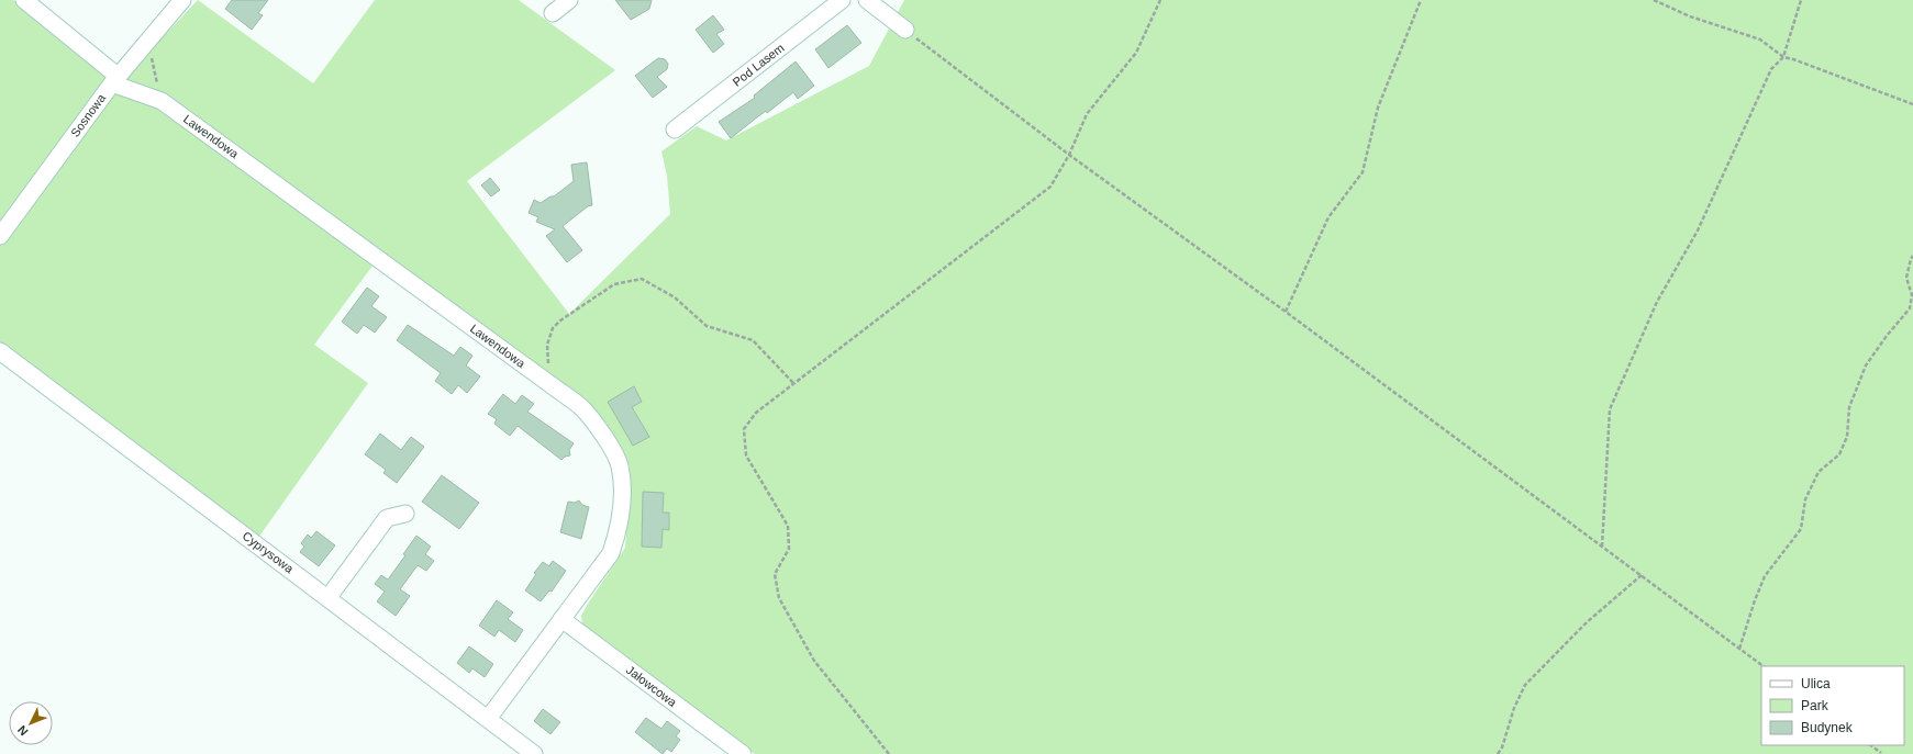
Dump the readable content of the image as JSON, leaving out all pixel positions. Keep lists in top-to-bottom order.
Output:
{
  "streets": {
    "street": [
      "Pod Lasem",
      "Sosnowa",
      "Lawendowa",
      "Cyprysowa",
      "Jałowcowa"
    ]
  },
  "crossings": [
    ["Sosnowa", "Lawendowa"],
    ["Lawendowa", "Cyprysowa"],
    ["Lawendowa", "Jałowcowa"]
  ],
  "legend": ["Ulica", "Park", "Budynek"],
  "north": "bottom left"
}
